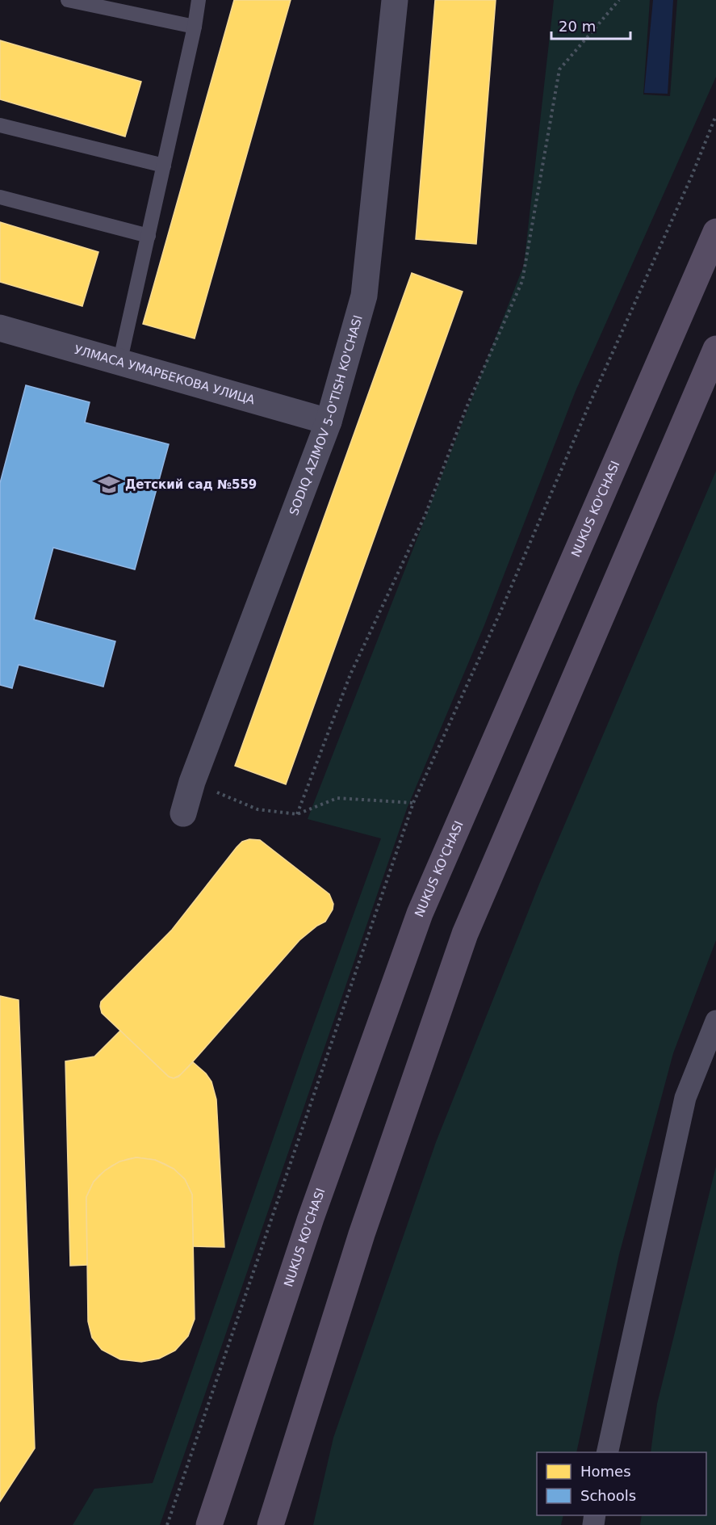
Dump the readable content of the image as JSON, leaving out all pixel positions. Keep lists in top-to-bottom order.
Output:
{
  "streets": {
    "main road": ["NUKUS KO'CHASI"],
    "street": ["УЛМАСА УМАРБЕКОВА УЛИЦА", "SODIQ AZIMOV 5-O'TISH KO'CHASI"]
  },
  "crossings": [
    ["УЛМАСА УМАРБЕКОВА УЛИЦА", "SODIQ AZIMOV 5-O'TISH KO'CHASI"]
  ],
  "places": {
    "school or university": ["Детский сад №559"]
  },
  "legend": ["Homes", "Schools"],
  "scale_bar": "20 m"
}
